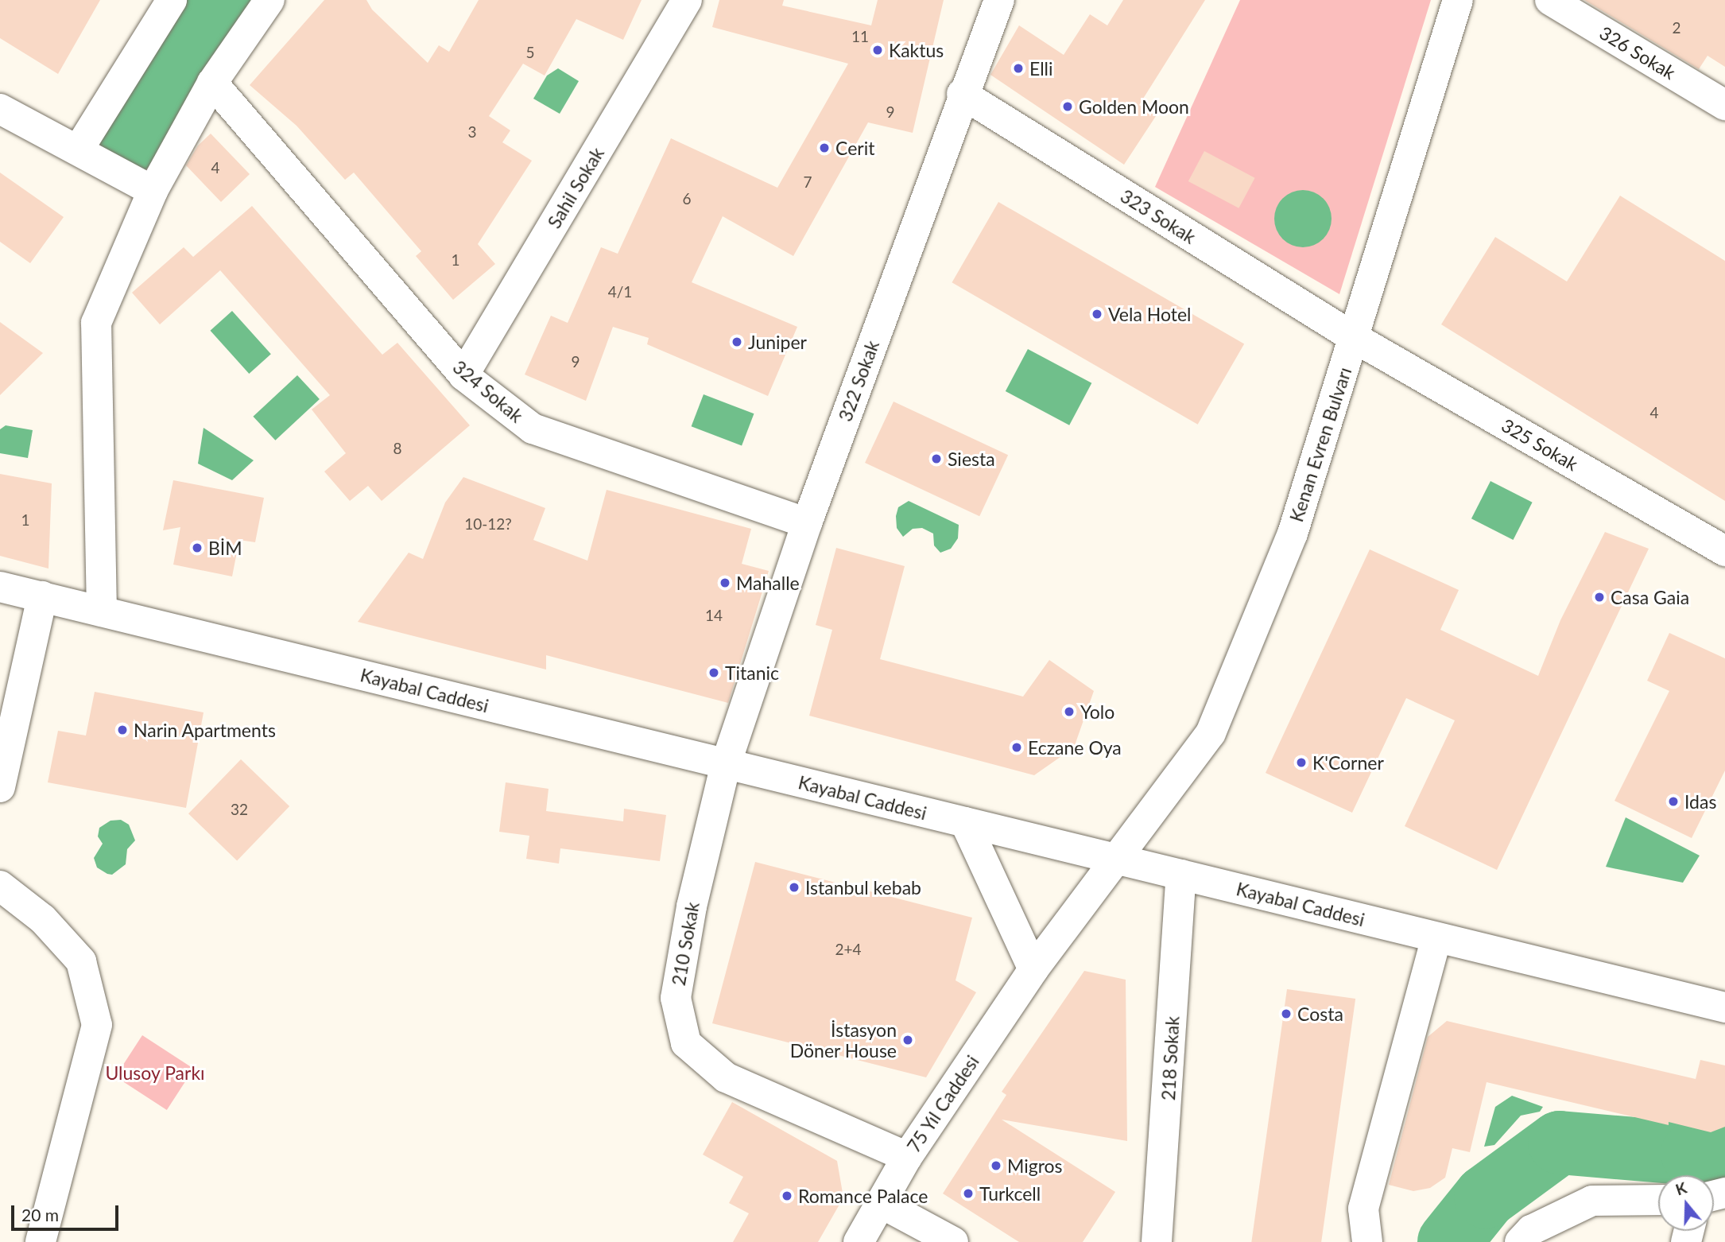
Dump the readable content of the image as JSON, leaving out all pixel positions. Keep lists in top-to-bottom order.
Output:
{
  "streets": {
    "street": [
      "326 Sokak",
      "Sahil Sokak",
      "323 Sokak",
      "322 Sokak",
      "324 Sokak",
      "Kenan Evren Bulvarı",
      "325 Sokak",
      "Kayabal Caddesi",
      "210 Sokak",
      "218 Sokak",
      "75 Yıl Caddesi"
    ]
  },
  "crossings": [
    ["Sahil Sokak", "324 Sokak"],
    ["323 Sokak", "322 Sokak"],
    ["323 Sokak", "Kenan Evren Bulvarı"],
    ["323 Sokak", "325 Sokak"],
    ["322 Sokak", "324 Sokak"],
    ["322 Sokak", "Kayabal Caddesi"],
    ["322 Sokak", "210 Sokak"],
    ["Kenan Evren Bulvarı", "325 Sokak"],
    ["Kenan Evren Bulvarı", "Kayabal Caddesi"],
    ["Kenan Evren Bulvarı", "75 Yıl Caddesi"],
    ["Kayabal Caddesi", "210 Sokak"],
    ["Kayabal Caddesi", "218 Sokak"],
    ["Kayabal Caddesi", "75 Yıl Caddesi"],
    ["210 Sokak", "75 Yıl Caddesi"]
  ],
  "parks": ["Ulusoy Parkı"],
  "places": [
    "Kaktus",
    "Elli",
    "Golden Moon",
    "Cerit",
    "Vela Hotel",
    "Juniper",
    "Siesta",
    "BİM",
    "Mahalle",
    "Casa Gaia",
    "Titanic",
    "Yolo",
    "Narin Apartments",
    "Eczane Oya",
    "K'Corner",
    "Idas",
    "Istanbul kebab",
    "Costa",
    "İstasyon Döner House",
    "Migros",
    "Turkcell",
    "Romance Palace"
  ],
  "house_numbers": [
    "2",
    "11",
    "5",
    "9",
    "3",
    "4",
    "7",
    "6",
    "1",
    "4/1",
    "9",
    "4",
    "8",
    "1",
    "10-12?",
    "14",
    "32",
    "2+4"
  ],
  "scale_bar": "20 m",
  "north": "top"
}
